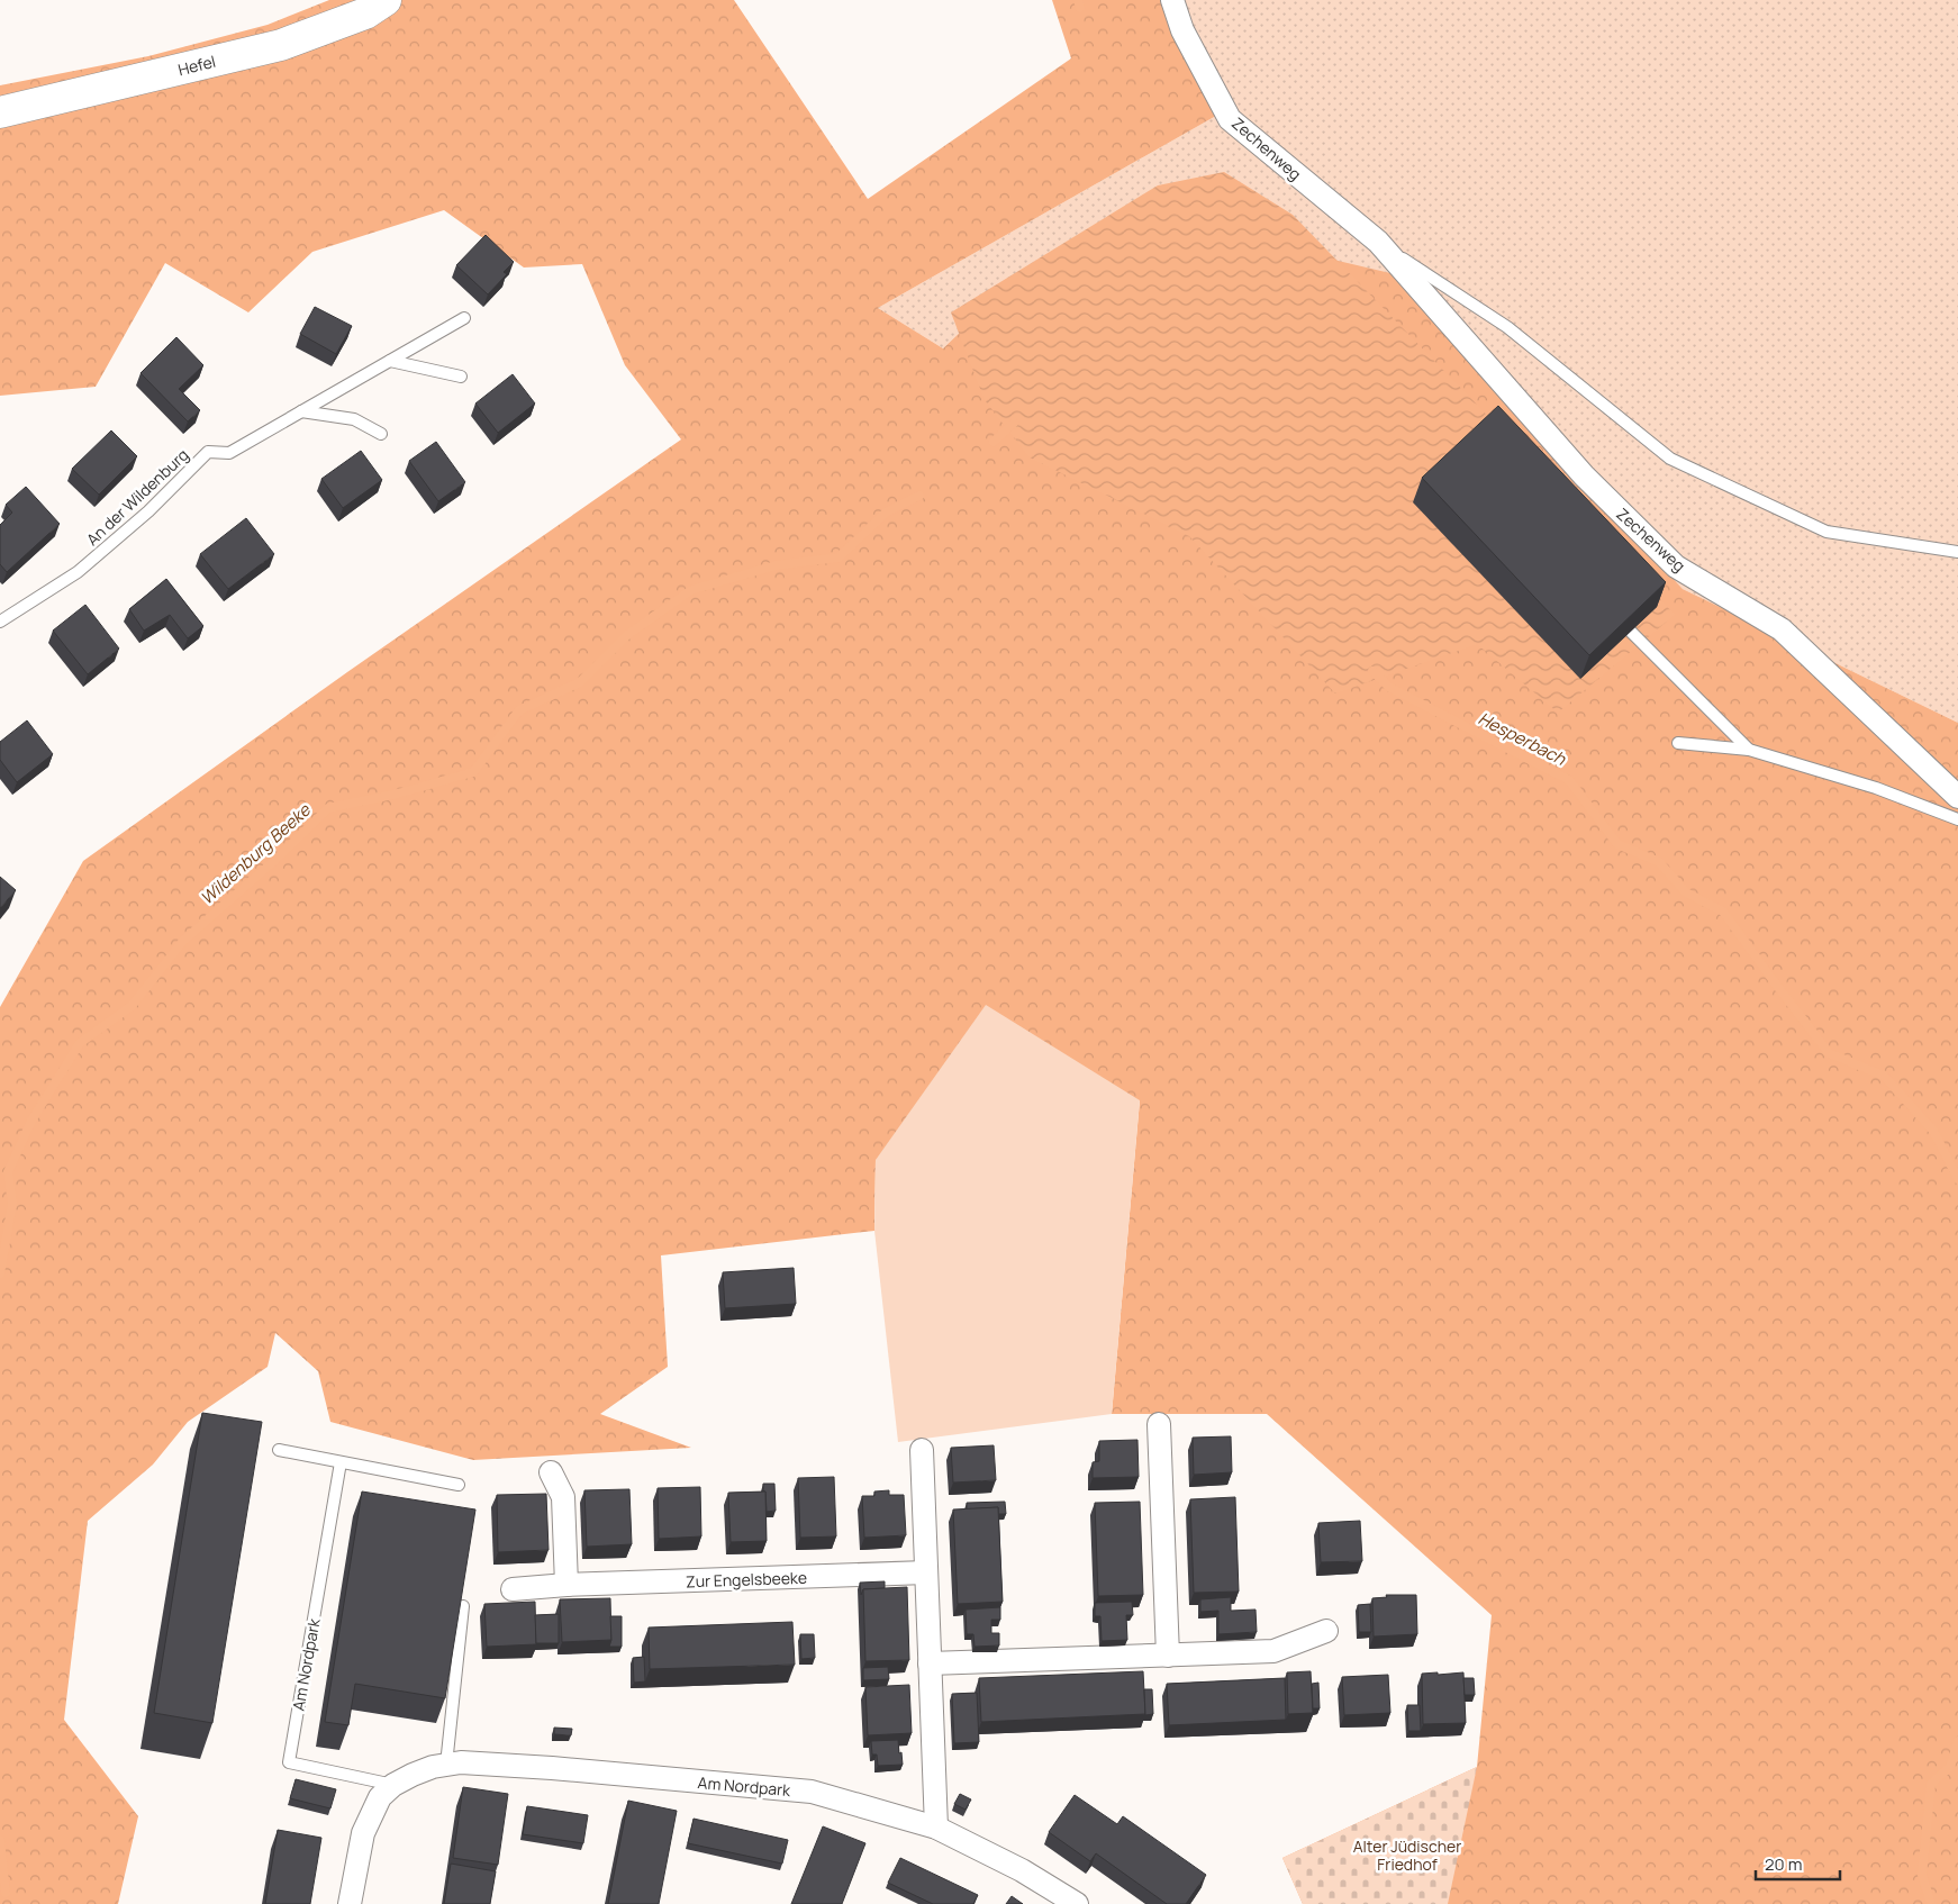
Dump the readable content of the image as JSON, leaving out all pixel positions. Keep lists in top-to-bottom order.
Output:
{
  "streets": {
    "main road": ["Hefel"],
    "street": ["Zechenweg", "Zur Engelsbeeke", "Am Nordpark"],
    "lane": ["An der Wildenburg"]
  },
  "water": ["Hesperbach", "Wildenburg Beeke"],
  "parks": ["Alter Jüdischer Friedhof"],
  "scale_bar": "20 m"
}
